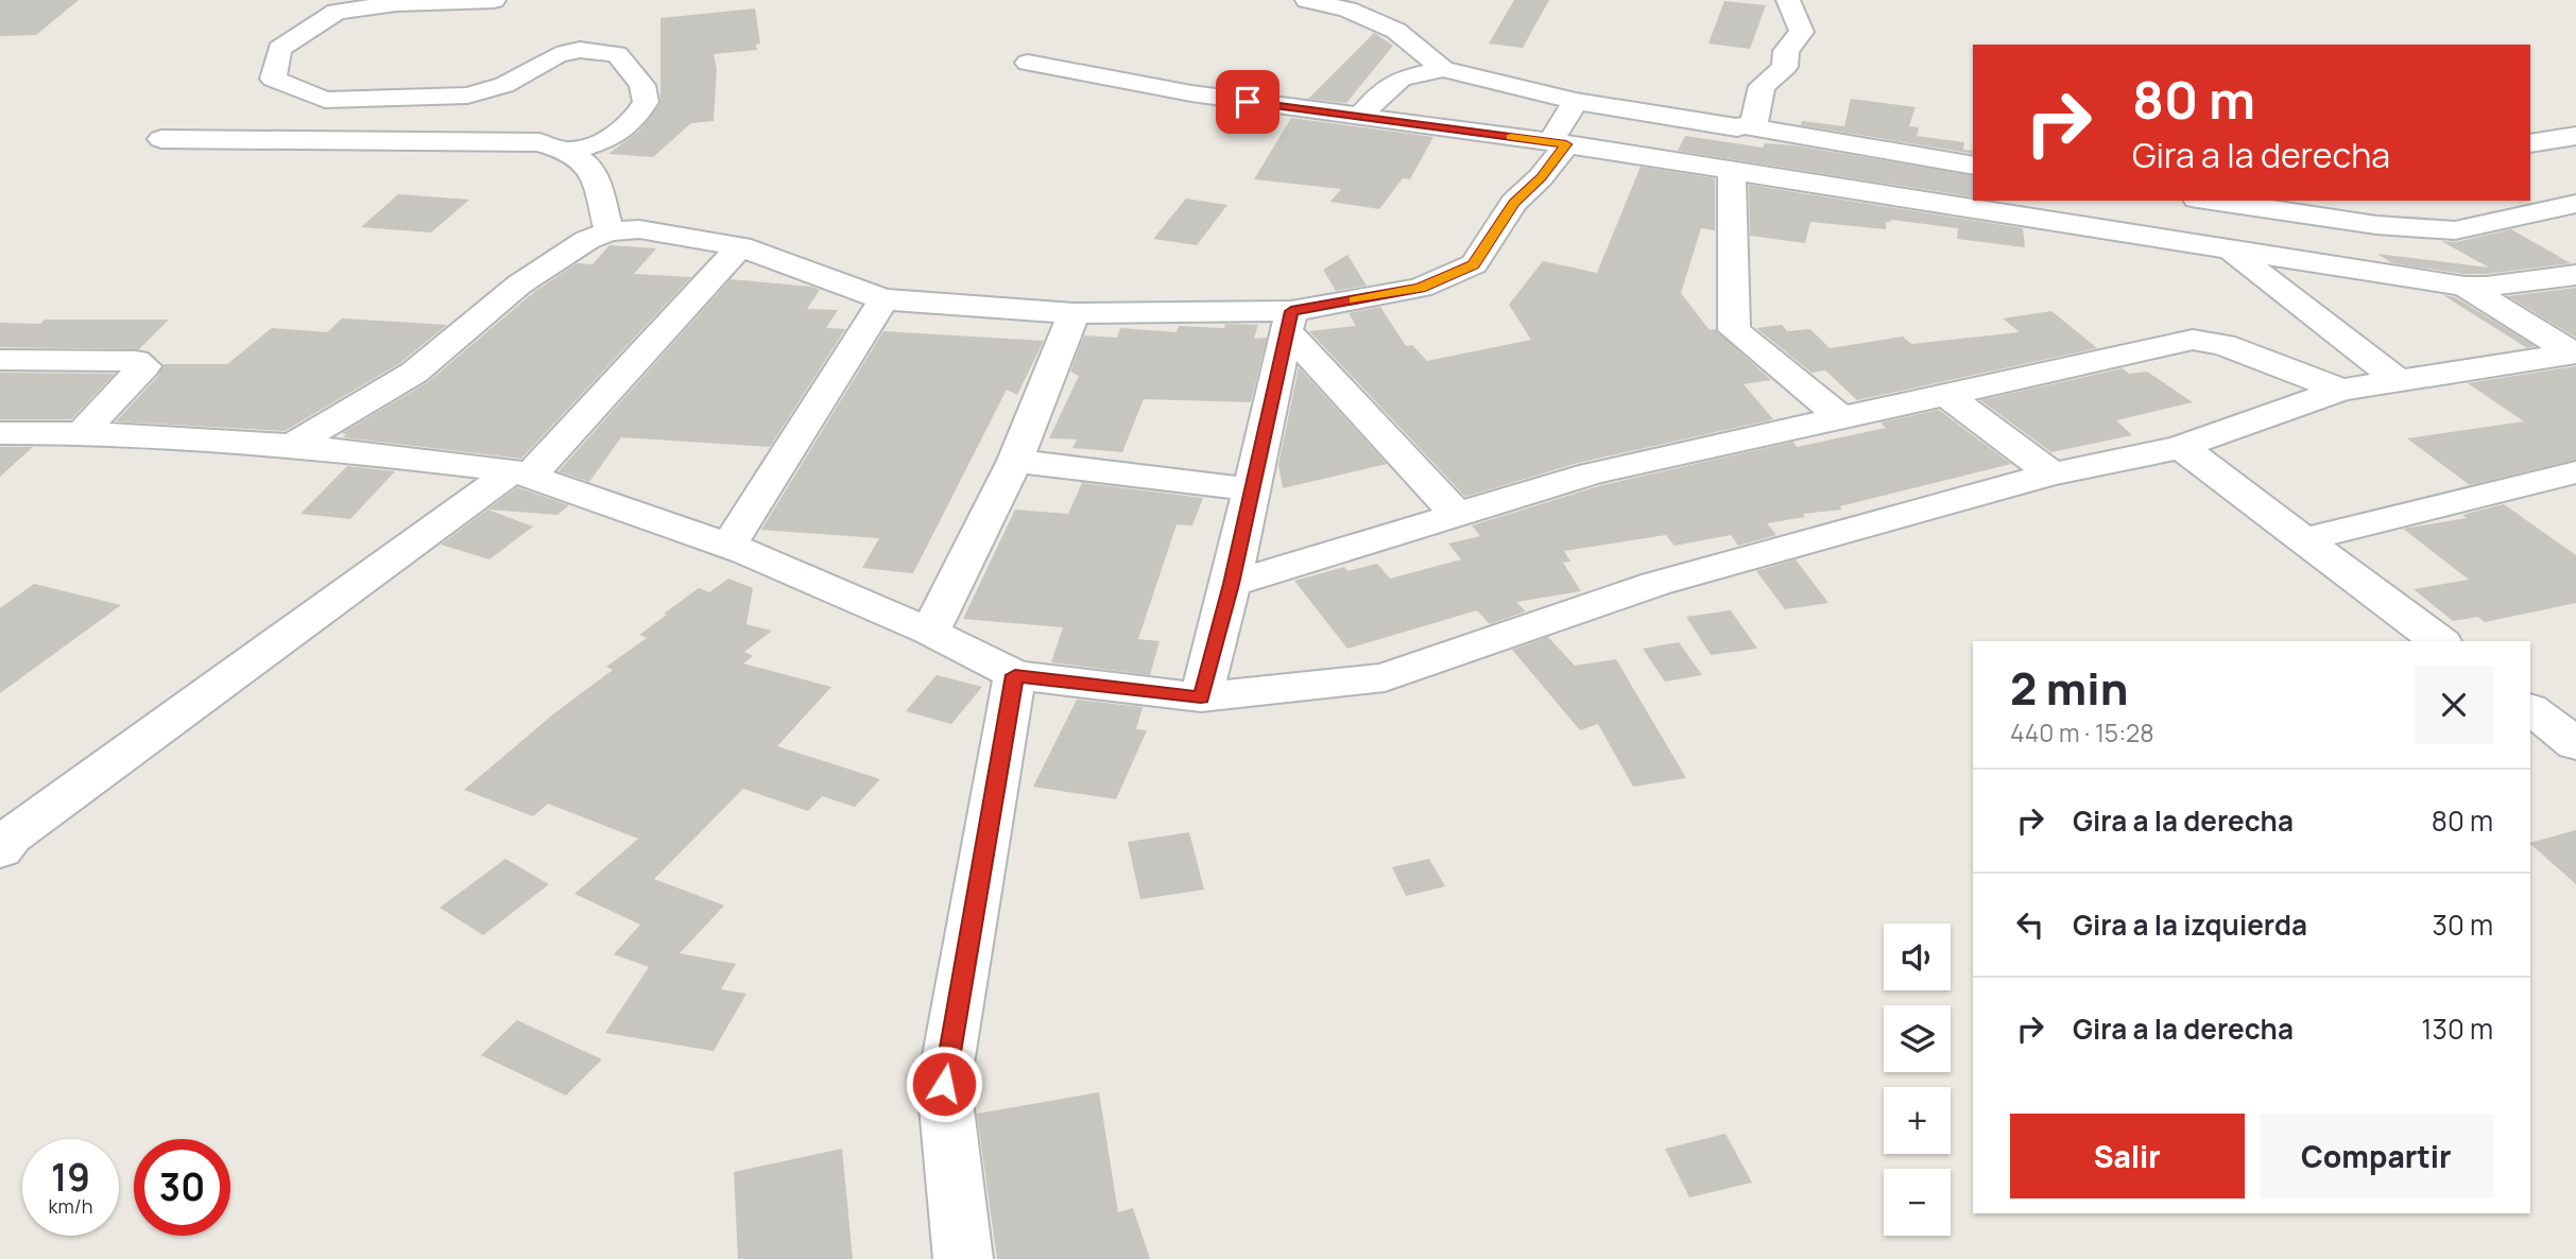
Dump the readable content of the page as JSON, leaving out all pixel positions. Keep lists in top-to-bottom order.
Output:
{
  "page": {
    "turn": ["80 m", "Gira a la derecha"],
    "heading": ["2 min", "440 m · 15:28"],
    "list": [
      {
        "name": "Gira a la derecha",
        "value": "80 m"
      },
      {
        "name": "Gira a la izquierda",
        "value": "30 m"
      },
      {
        "name": "Gira a la derecha",
        "value": "130 m"
      }
    ],
    "map_buttons": ["+", "−"],
    "buttons": ["Salir", "Compartir"],
    "speed": "19 km/h",
    "limit": "30"
  }
}
